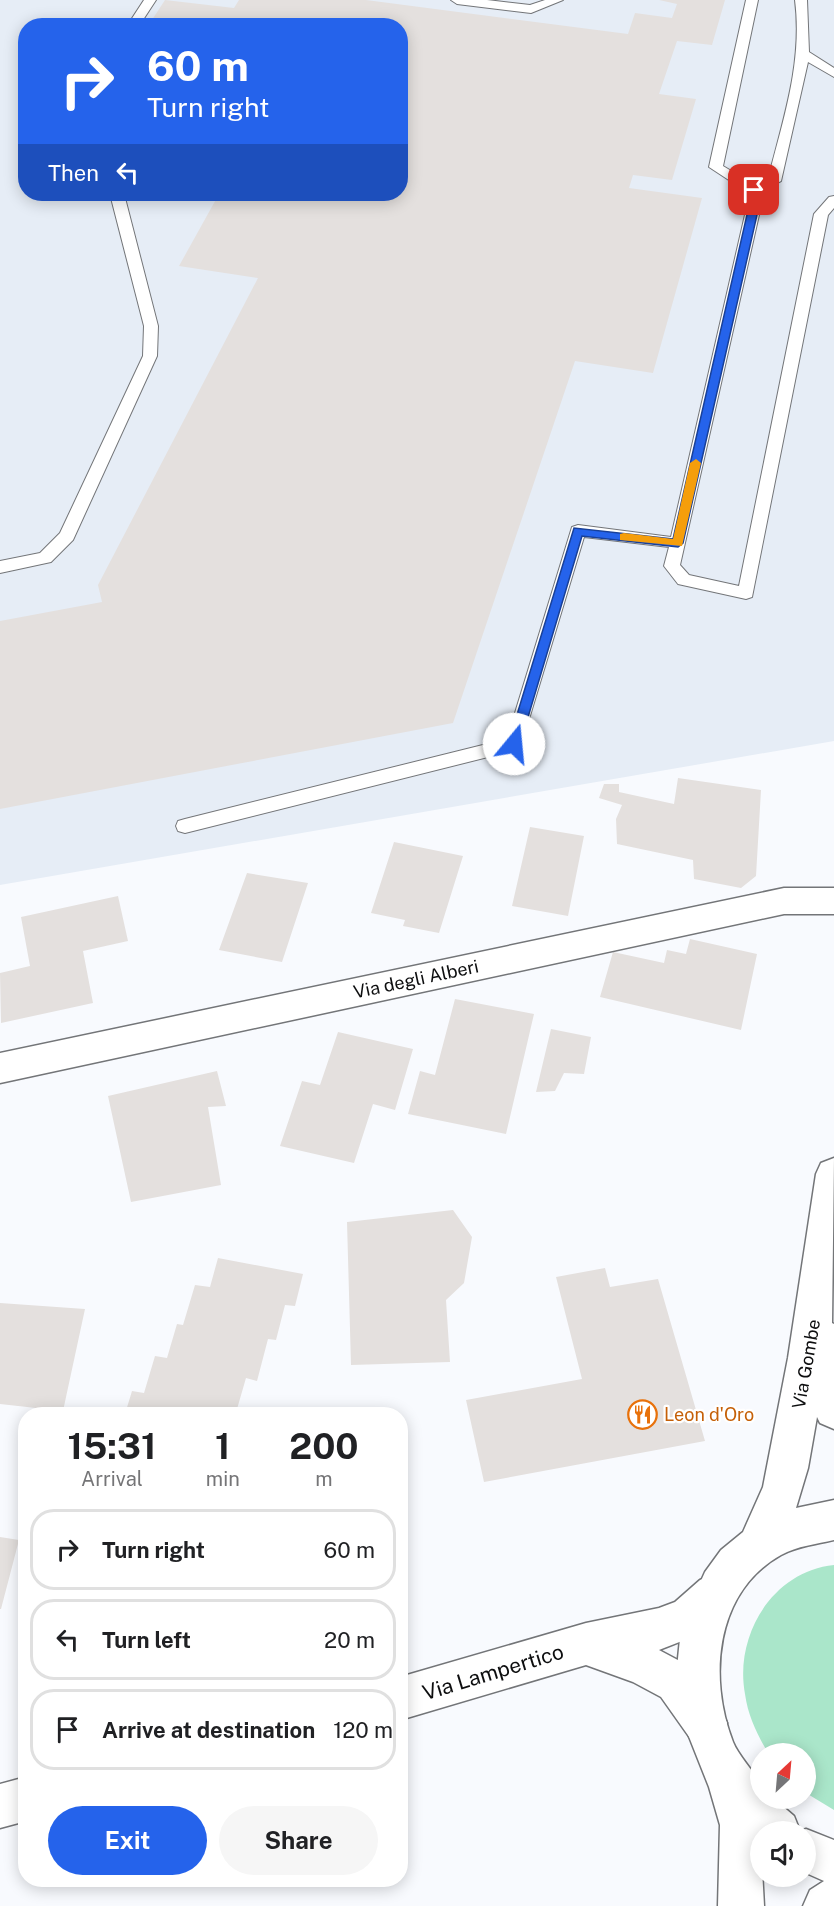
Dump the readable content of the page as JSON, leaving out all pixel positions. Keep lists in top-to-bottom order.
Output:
{
  "streets": {
    "street": ["Via degli Alberi", "Via Gombe", "Via Lampertico"]
  },
  "places": {
    "restaurant": ["Leon d'Oro"]
  },
  "north": "top right",
  "page": {
    "turn": ["60 m", "Turn right"],
    "then": "Then",
    "eta": [
      "15:31",
      "Arrival",
      "1",
      "min",
      "200",
      "m"
    ],
    "list": [
      {
        "name": "Turn right",
        "value": "60 m"
      },
      {
        "name": "Turn left",
        "value": "20 m"
      },
      {
        "name": "Arrive at destination",
        "value": "120 m"
      }
    ],
    "buttons": ["Exit", "Share"]
  }
}
